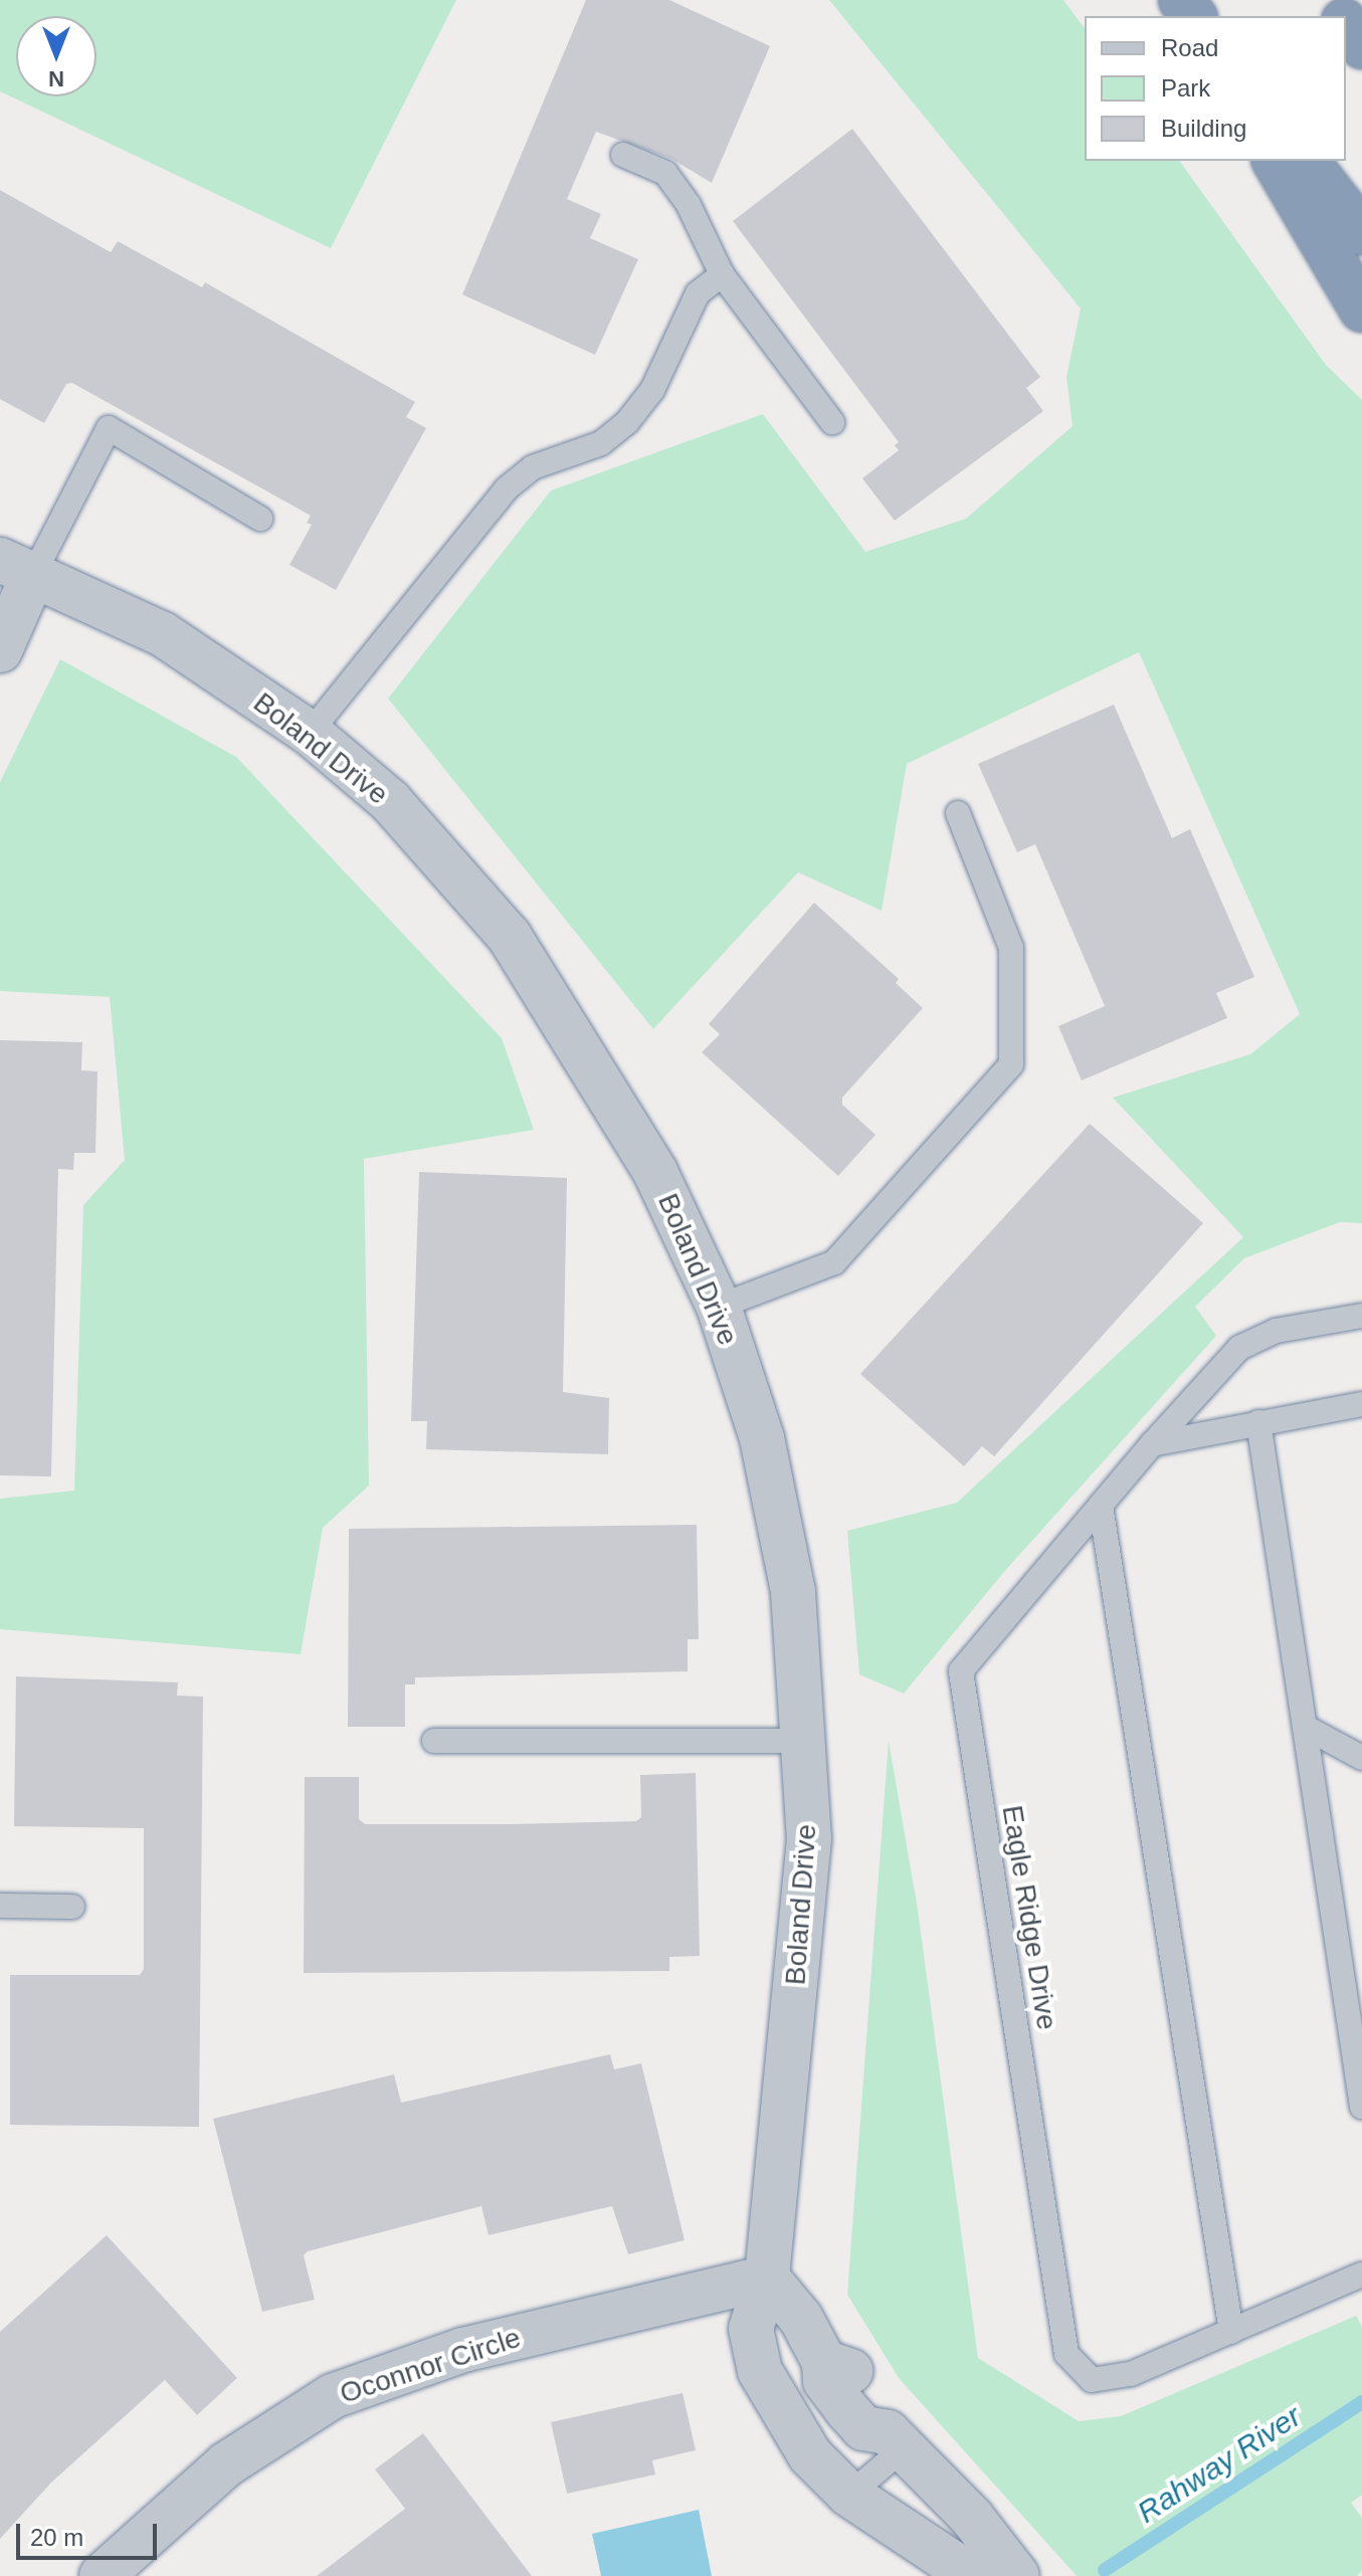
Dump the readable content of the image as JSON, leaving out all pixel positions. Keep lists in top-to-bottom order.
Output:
{
  "streets": {
    "street": ["Boland Drive", "Oconnor Circle"],
    "lane": ["Eagle Ridge Drive"]
  },
  "crossings": [
    ["Boland Drive", "Oconnor Circle"]
  ],
  "water": ["Rahway River"],
  "legend": ["Road", "Park", "Building"],
  "scale_bar": "20 m",
  "north": "bottom"
}
